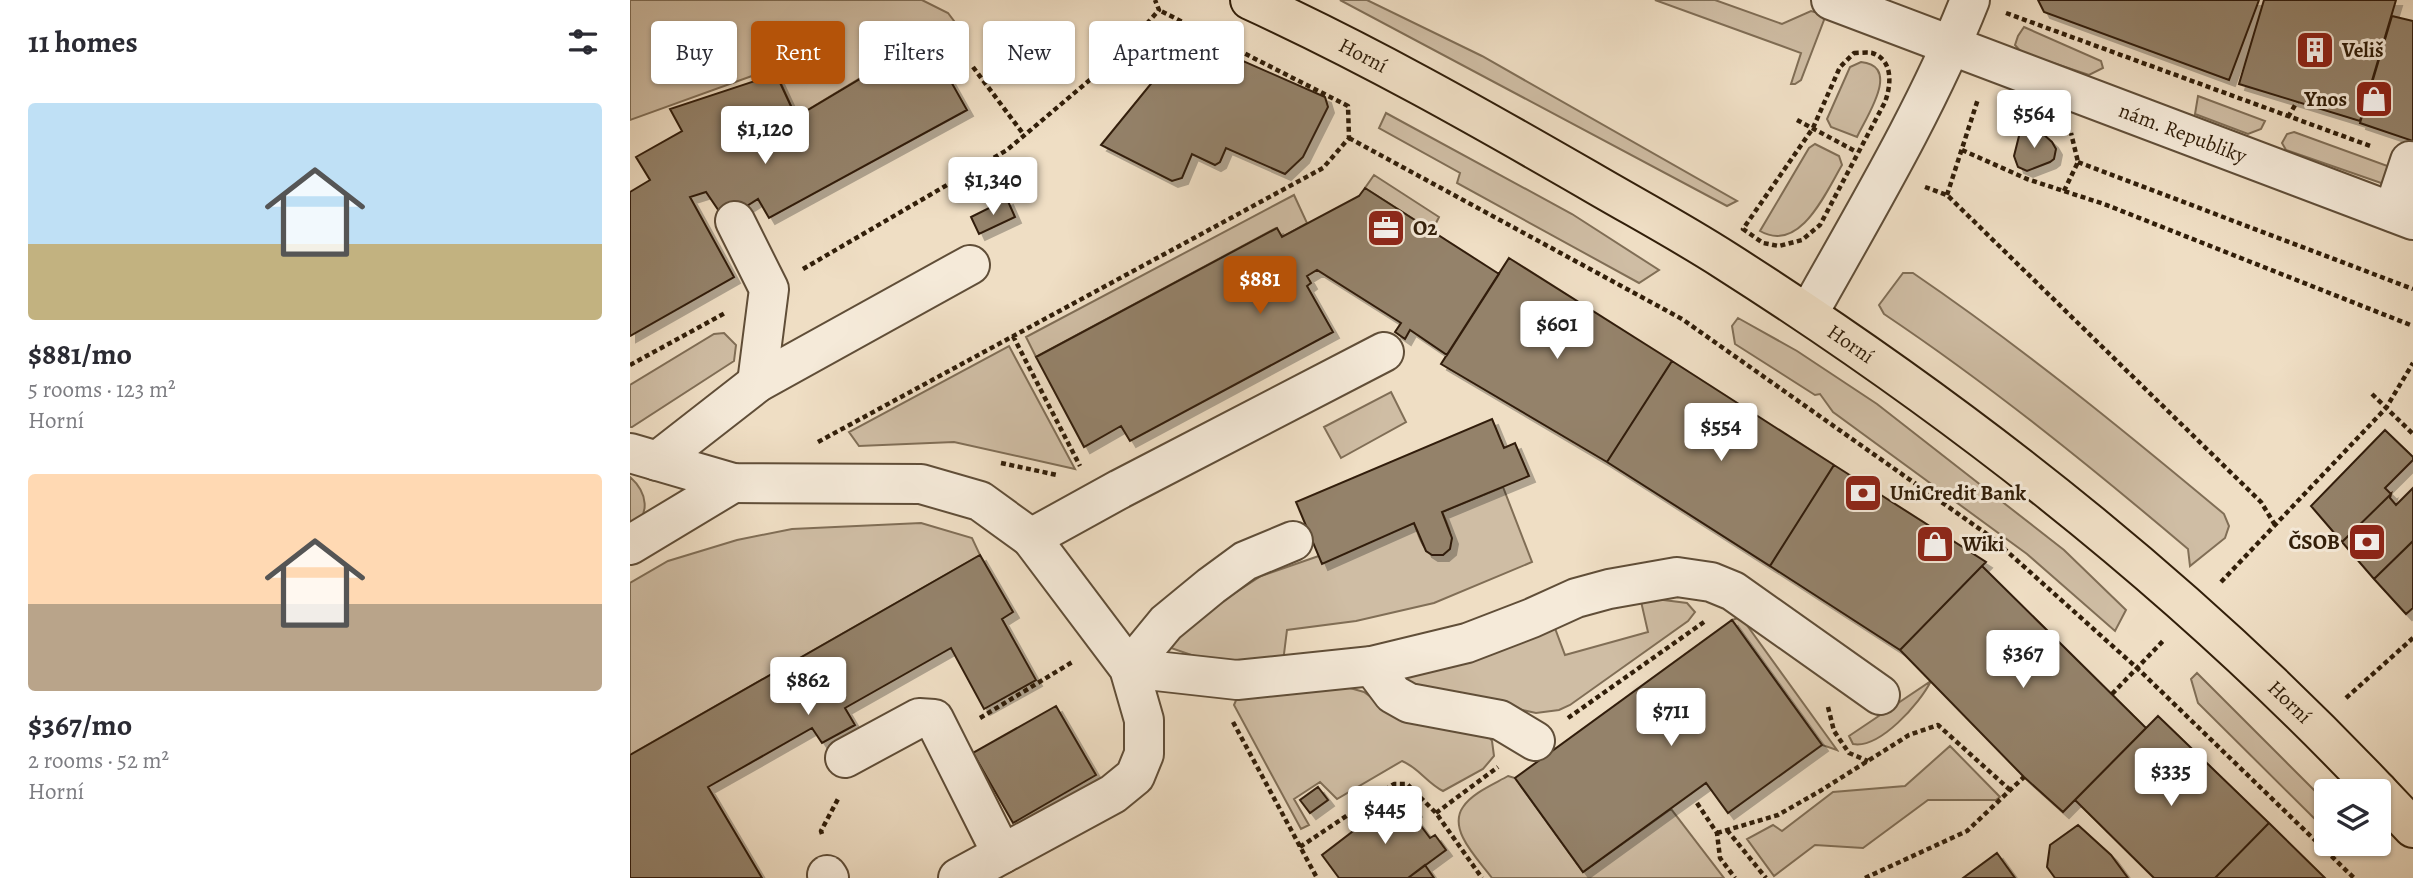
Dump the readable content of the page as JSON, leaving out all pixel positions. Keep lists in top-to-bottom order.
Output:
{
  "streets": {
    "main road": ["Horní"],
    "street": ["nám. Republiky"]
  },
  "places": {
    "building": ["Veliš"],
    "shop": ["Ynos", "Wiki"],
    "office": ["O2"],
    "bank": ["UniCredit Bank", "ČSOB"]
  },
  "page": {
    "heading": "11 homes",
    "chip": [
      "Buy",
      "Rent",
      "Filters",
      "New",
      "Apartment"
    ],
    "list": [
      {
        "name": "$881/mo",
        "note": "5 rooms · 123 m² · Horní"
      },
      {
        "name": "$367/mo",
        "note": "2 rooms · 52 m² · Horní"
      }
    ],
    "price": [
      "$564",
      "$1,120",
      "$1,340",
      "$881",
      "$601",
      "$554",
      "$367",
      "$862",
      "$711",
      "$335",
      "$445"
    ]
  }
}
